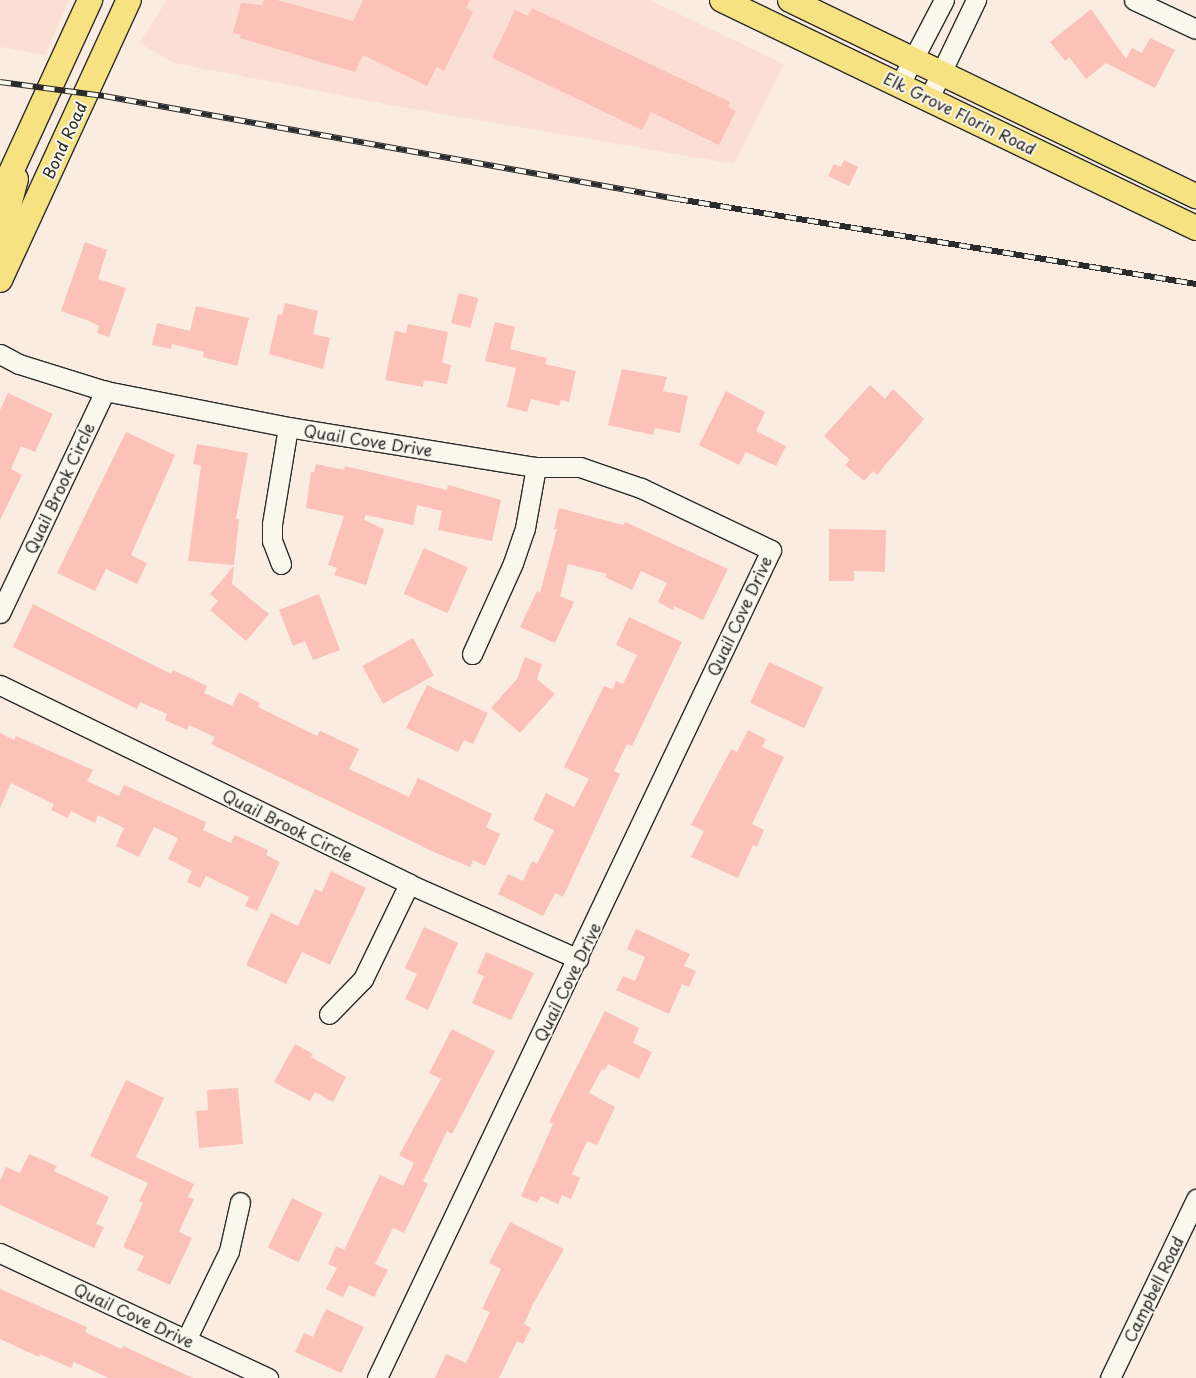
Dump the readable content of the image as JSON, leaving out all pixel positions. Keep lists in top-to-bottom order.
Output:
{
  "streets": {
    "main road": ["Elk Grove Florin Road", "Bond Road"],
    "street": ["Quail Cove Drive", "Quail Brook Circle", "Campbell Road"]
  },
  "crossings": [
    ["Quail Cove Drive", "Quail Brook Circle"]
  ]
}
